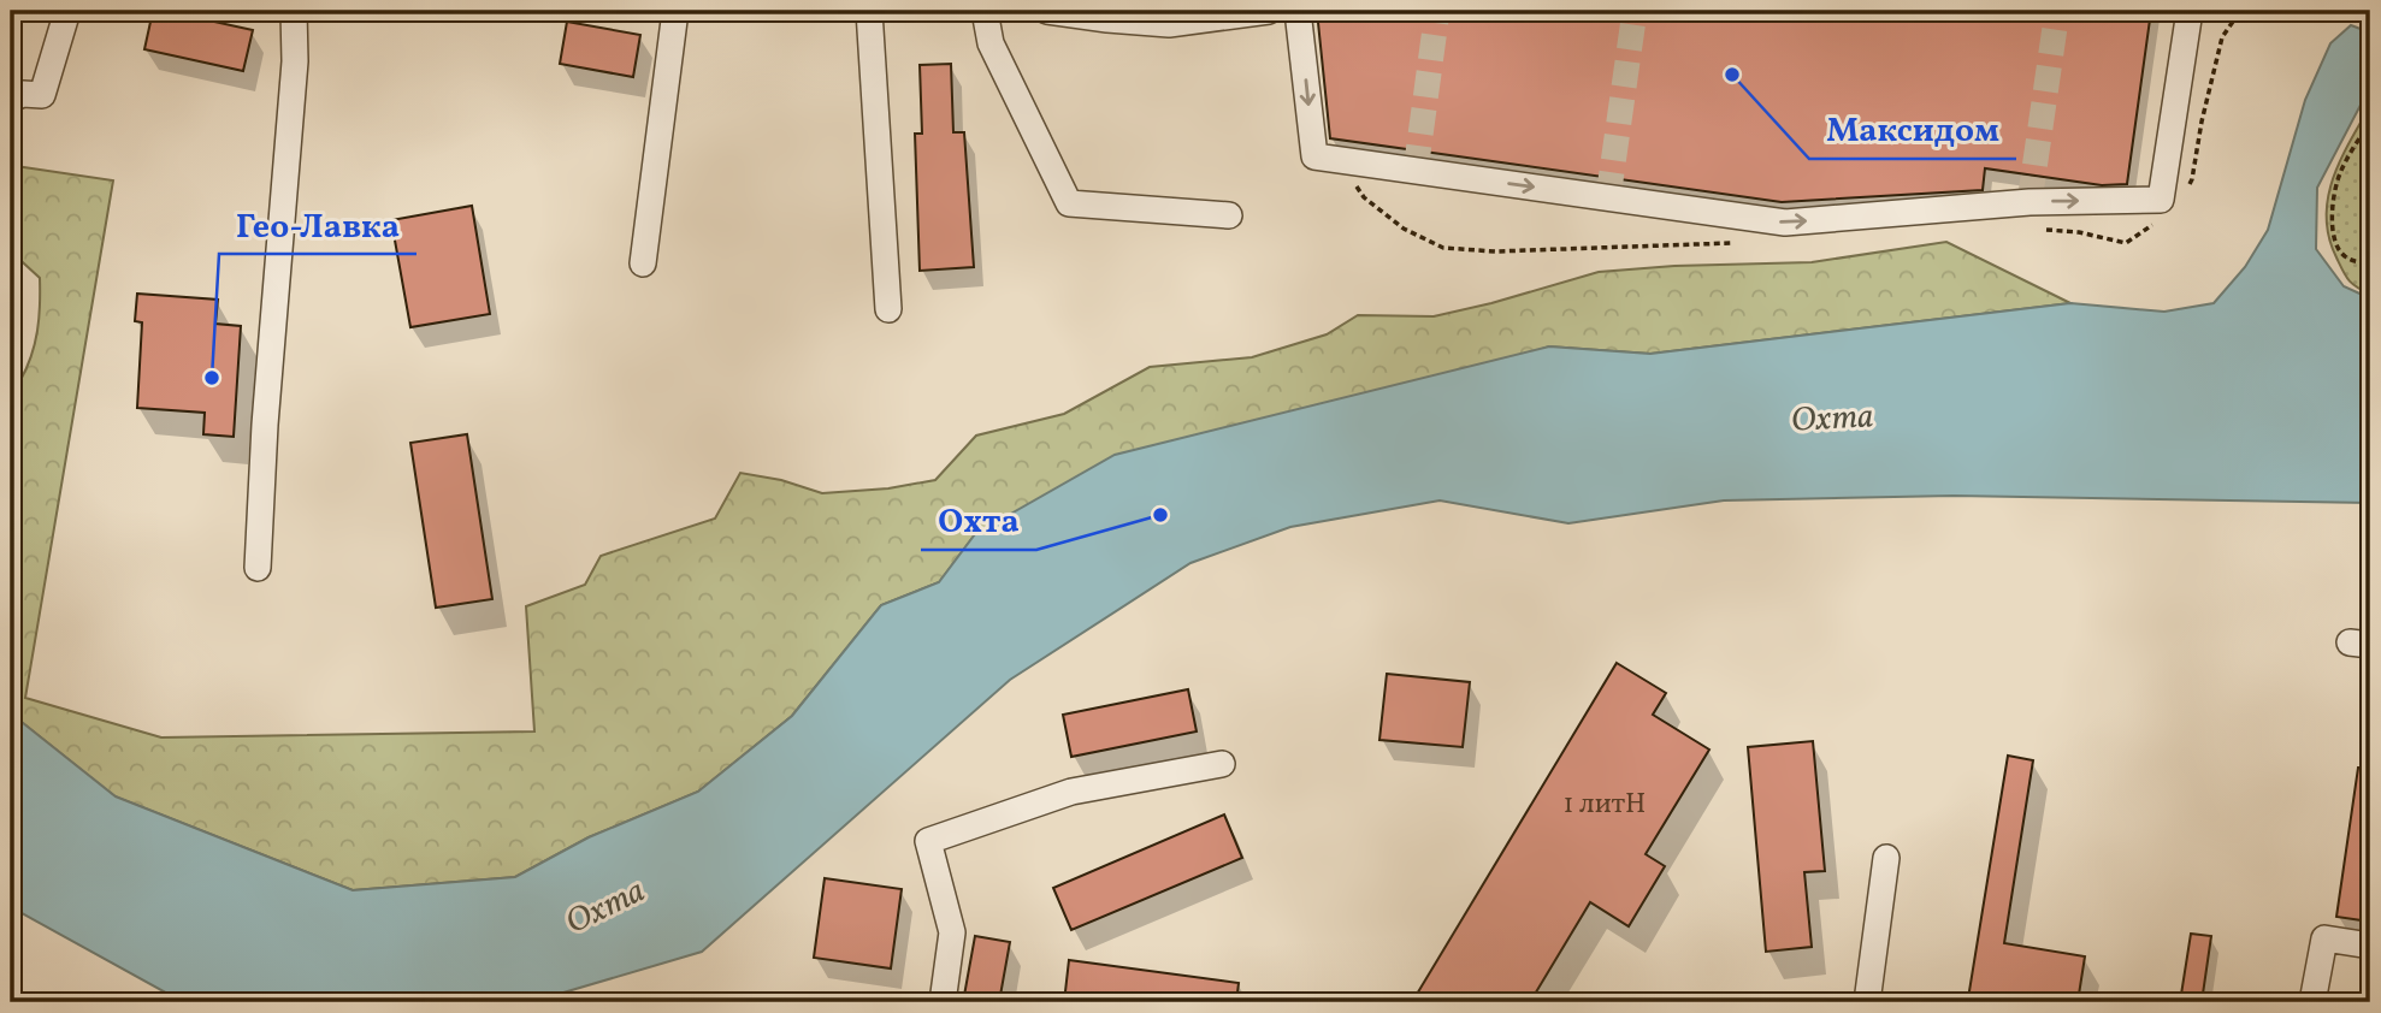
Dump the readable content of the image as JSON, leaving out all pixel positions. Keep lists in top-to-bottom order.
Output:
{
  "water": ["Охта"],
  "places": ["Максидом", "Гео-Лавка", "Охта"],
  "house_numbers": ["1 литН"]
}
